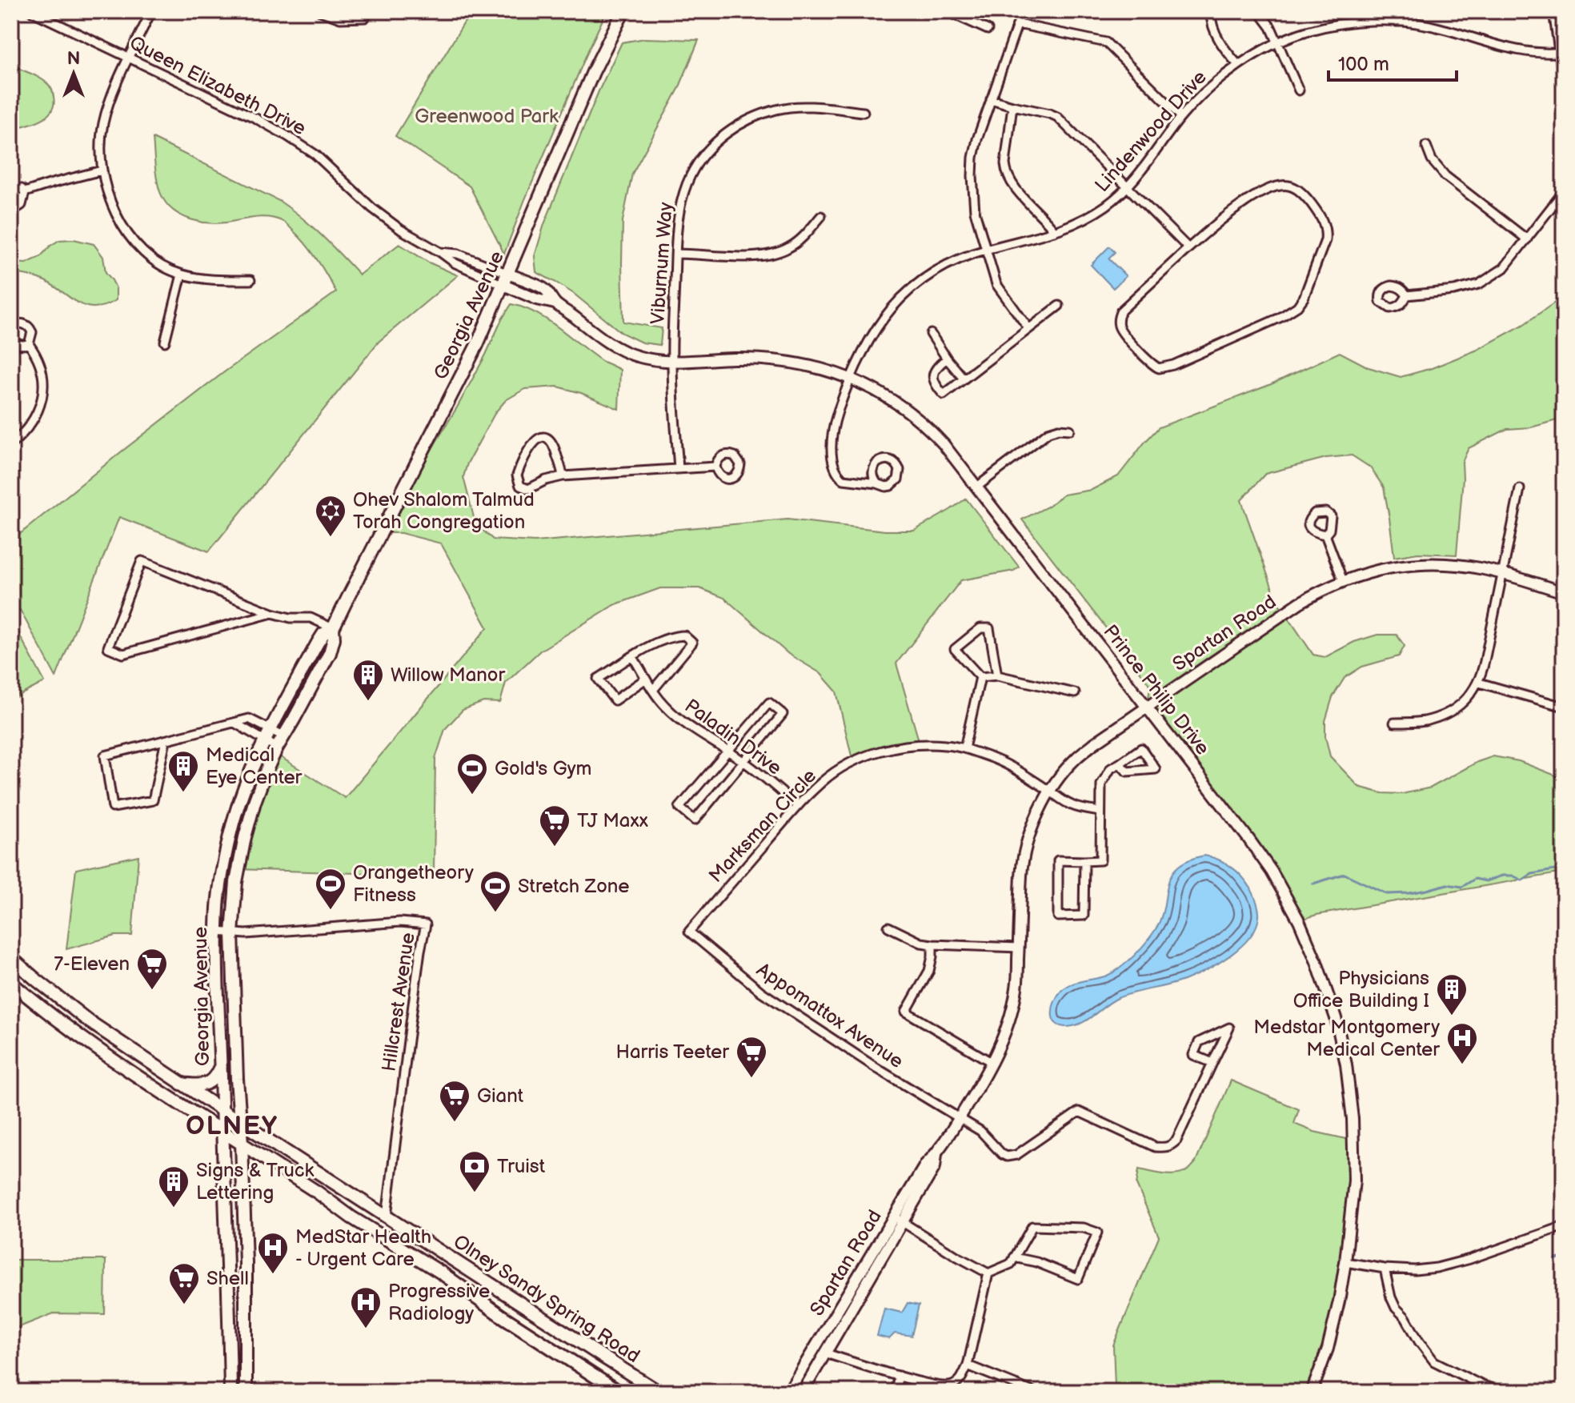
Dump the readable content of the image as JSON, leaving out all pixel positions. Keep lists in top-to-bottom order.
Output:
{
  "streets": {
    "main road": ["Georgia Avenue", "Olney Sandy Spring Road"],
    "street": [
      "Queen Elizabeth Drive",
      "Lindenwood Drive",
      "Viburnum Way",
      "Spartan Road",
      "Prince Philip Drive",
      "Paladin Drive",
      "Marksman Circle",
      "Hillcrest Avenue",
      "Appomattox Avenue"
    ]
  },
  "crossings": [
    ["Queen Elizabeth Drive", "Georgia Avenue"],
    ["Queen Elizabeth Drive", "Prince Philip Drive"],
    ["Lindenwood Drive", "Prince Philip Drive"],
    ["Viburnum Way", "Prince Philip Drive"],
    ["Georgia Avenue", "Prince Philip Drive"],
    ["Georgia Avenue", "Hillcrest Avenue"],
    ["Georgia Avenue", "Olney Sandy Spring Road"],
    ["Spartan Road", "Prince Philip Drive"],
    ["Spartan Road", "Marksman Circle"],
    ["Spartan Road", "Appomattox Avenue"],
    ["Paladin Drive", "Marksman Circle"],
    ["Marksman Circle", "Appomattox Avenue"],
    ["Hillcrest Avenue", "Olney Sandy Spring Road"]
  ],
  "districts": ["OLNEY"],
  "parks": ["Greenwood Park"],
  "places": {
    "synagogue": ["Ohev Shalom Talmud Torah Congregation"],
    "building": [
      "Willow Manor",
      "Medical Eye Center",
      "Physicians Office Building I",
      "Signs & Truck Lettering"
    ],
    "sports": ["Gold's Gym", "Orangetheory Fitness", "Stretch Zone"],
    "supermarket": [
      "TJ Maxx",
      "7-Eleven",
      "Harris Teeter",
      "Giant",
      "Shell"
    ],
    "hospital": ["Medstar Montgomery Medical Center", "MedStar Health - Urgent Care", "Progressive Radiology"],
    "bank": ["Truist"]
  },
  "scale_bar": "100 m",
  "north": "top"
}
